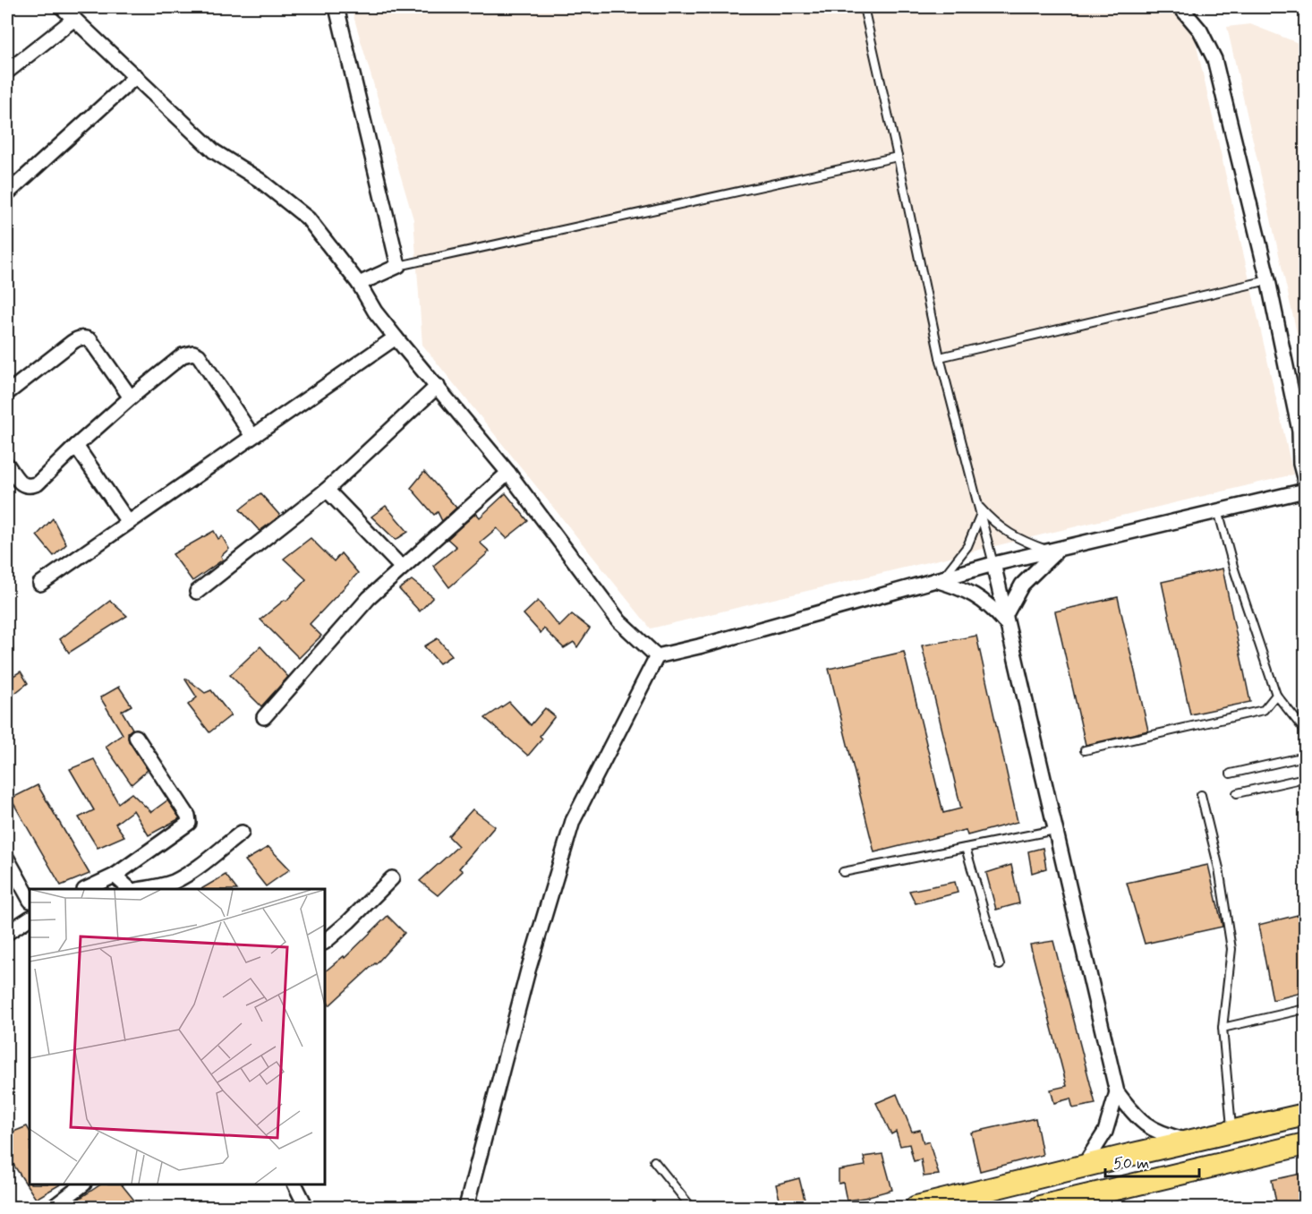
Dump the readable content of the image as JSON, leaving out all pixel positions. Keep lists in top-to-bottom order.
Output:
{
  "scale_bar": "50 m"
}
